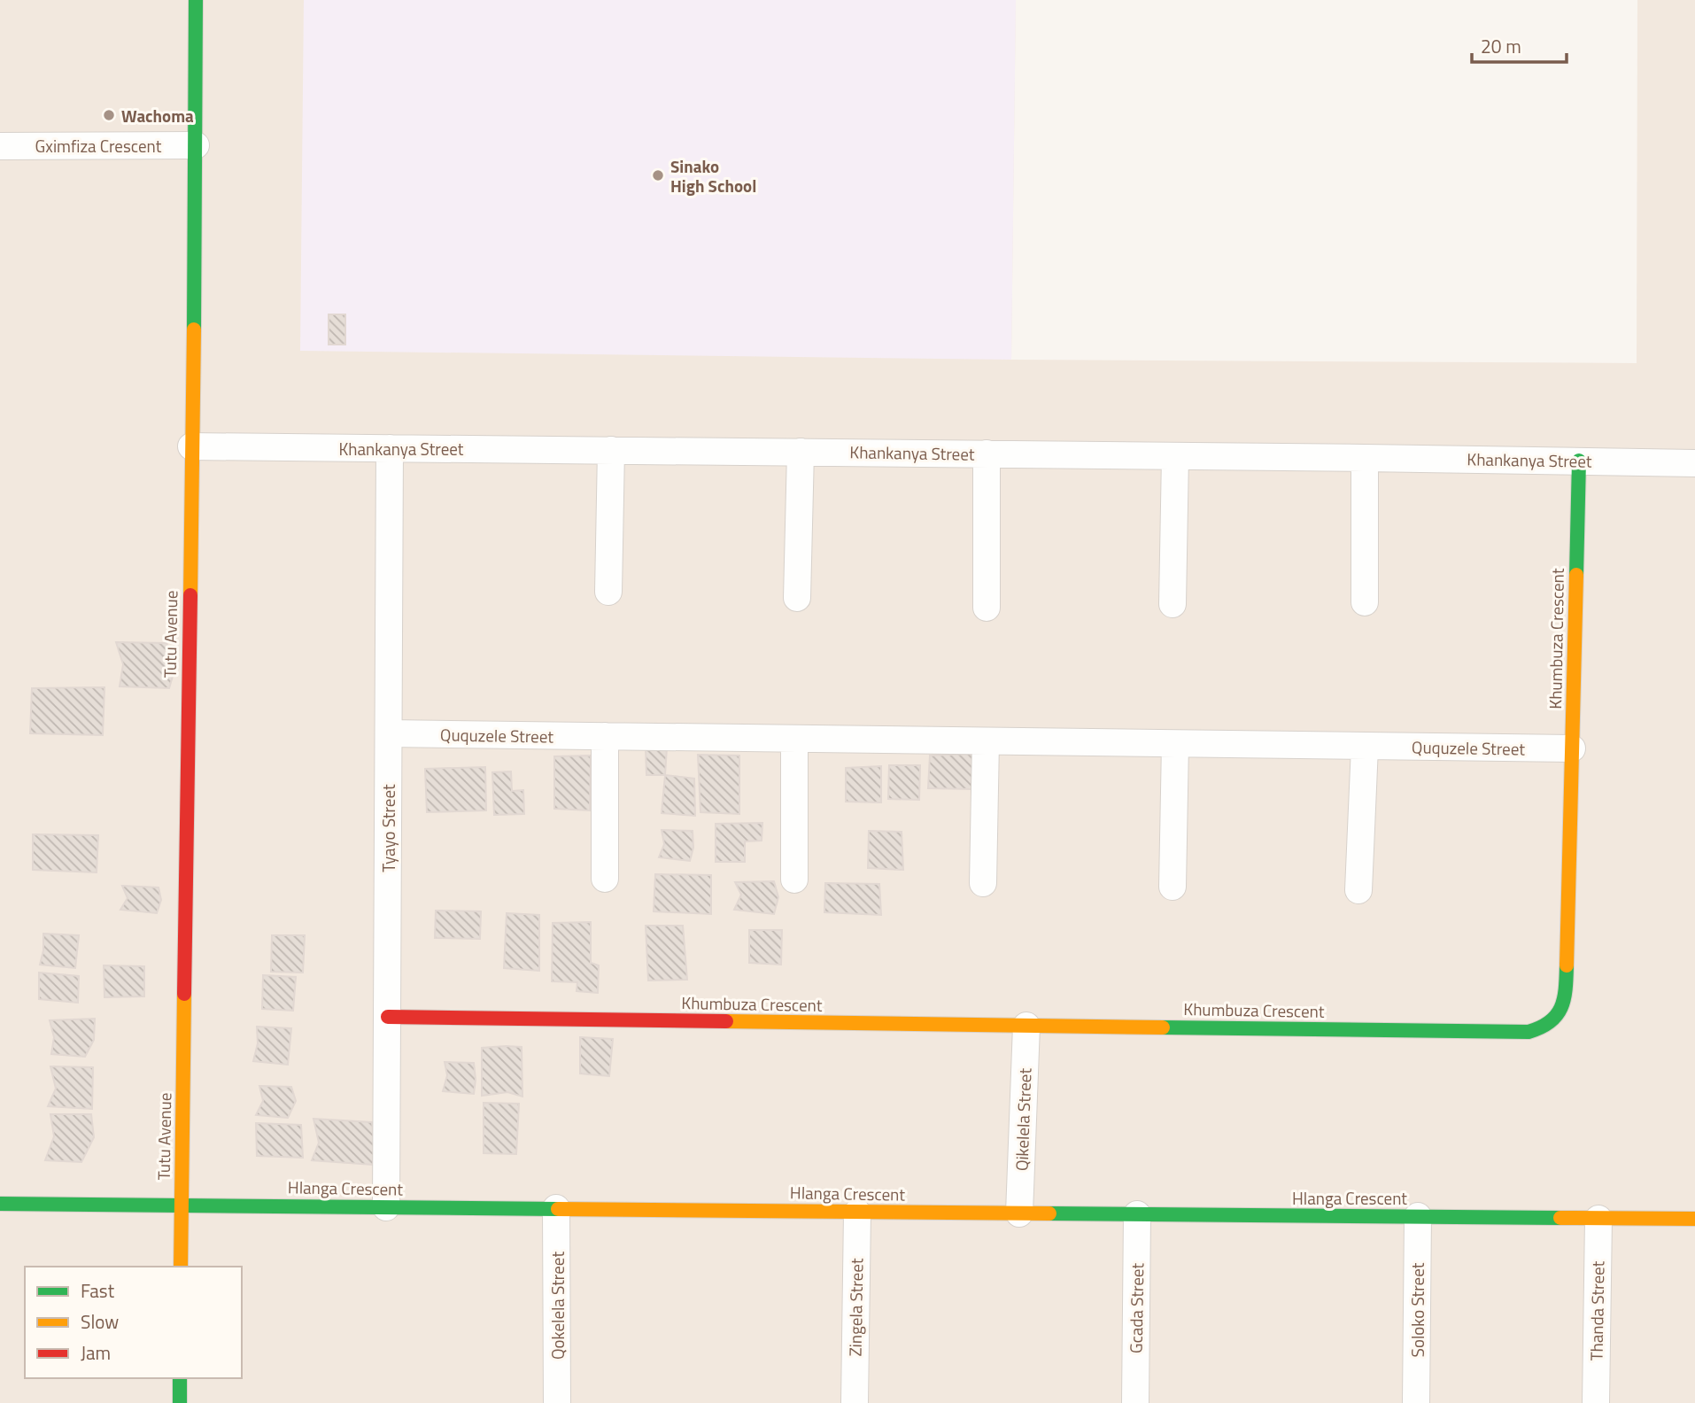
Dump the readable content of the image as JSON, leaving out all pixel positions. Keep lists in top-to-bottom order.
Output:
{
  "streets": {
    "street": [
      "Gximfiza Crescent",
      "Khankanya Street",
      "Tutu Avenue",
      "Khumbuza Crescent",
      "Ququzele Street",
      "Tyayo Street",
      "Qikelela Street",
      "Hlanga Crescent",
      "Qokelela Street",
      "Zingela Street",
      "Gcada Street",
      "Soloko Street",
      "Thanda Street"
    ]
  },
  "crossings": [
    ["Gximfiza Crescent", "Tutu Avenue"],
    ["Khankanya Street", "Tutu Avenue"],
    ["Khankanya Street", "Khumbuza Crescent"],
    ["Khankanya Street", "Tyayo Street"],
    ["Tutu Avenue", "Hlanga Crescent"],
    ["Khumbuza Crescent", "Ququzele Street"],
    ["Khumbuza Crescent", "Tyayo Street"],
    ["Khumbuza Crescent", "Qikelela Street"],
    ["Ququzele Street", "Tyayo Street"],
    ["Tyayo Street", "Hlanga Crescent"],
    ["Qikelela Street", "Hlanga Crescent"],
    ["Hlanga Crescent", "Qokelela Street"],
    ["Hlanga Crescent", "Zingela Street"],
    ["Hlanga Crescent", "Gcada Street"],
    ["Hlanga Crescent", "Soloko Street"],
    ["Hlanga Crescent", "Thanda Street"]
  ],
  "places": ["Wachoma", "Sinako High School"],
  "legend": ["Fast", "Slow", "Jam"],
  "scale_bar": "20 m"
}
